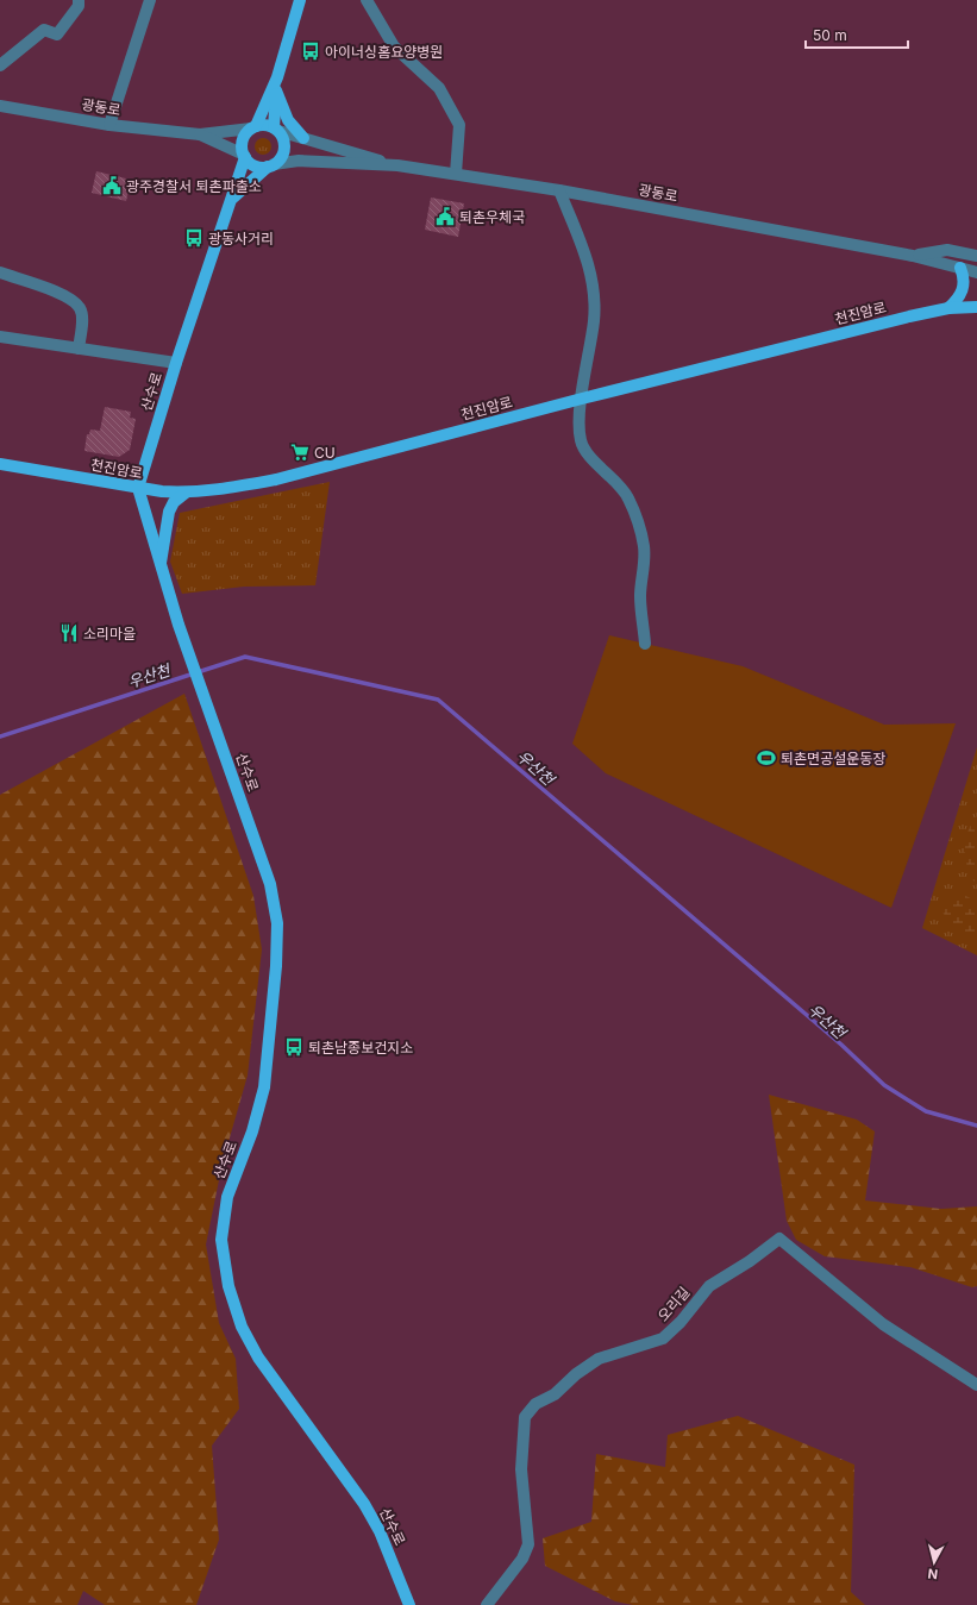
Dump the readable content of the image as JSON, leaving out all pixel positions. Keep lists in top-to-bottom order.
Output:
{
  "streets": {
    "main road": ["천진암로", "산수로"],
    "street": ["광동로", "오리길"]
  },
  "crossings": [
    ["천진암로", "산수로"]
  ],
  "water": ["우산천"],
  "places": {
    "bus stop": ["아이너싱홈요양병원", "광동사거리", "퇴촌남종보건지소"],
    "public building": ["광주경찰서 퇴촌파출소", "퇴촌우체국"],
    "supermarket": ["CU"],
    "restaurant": ["소리마을"],
    "sports": ["퇴촌면공설운동장"]
  },
  "scale_bar": "50 m",
  "north": "bottom"
}
